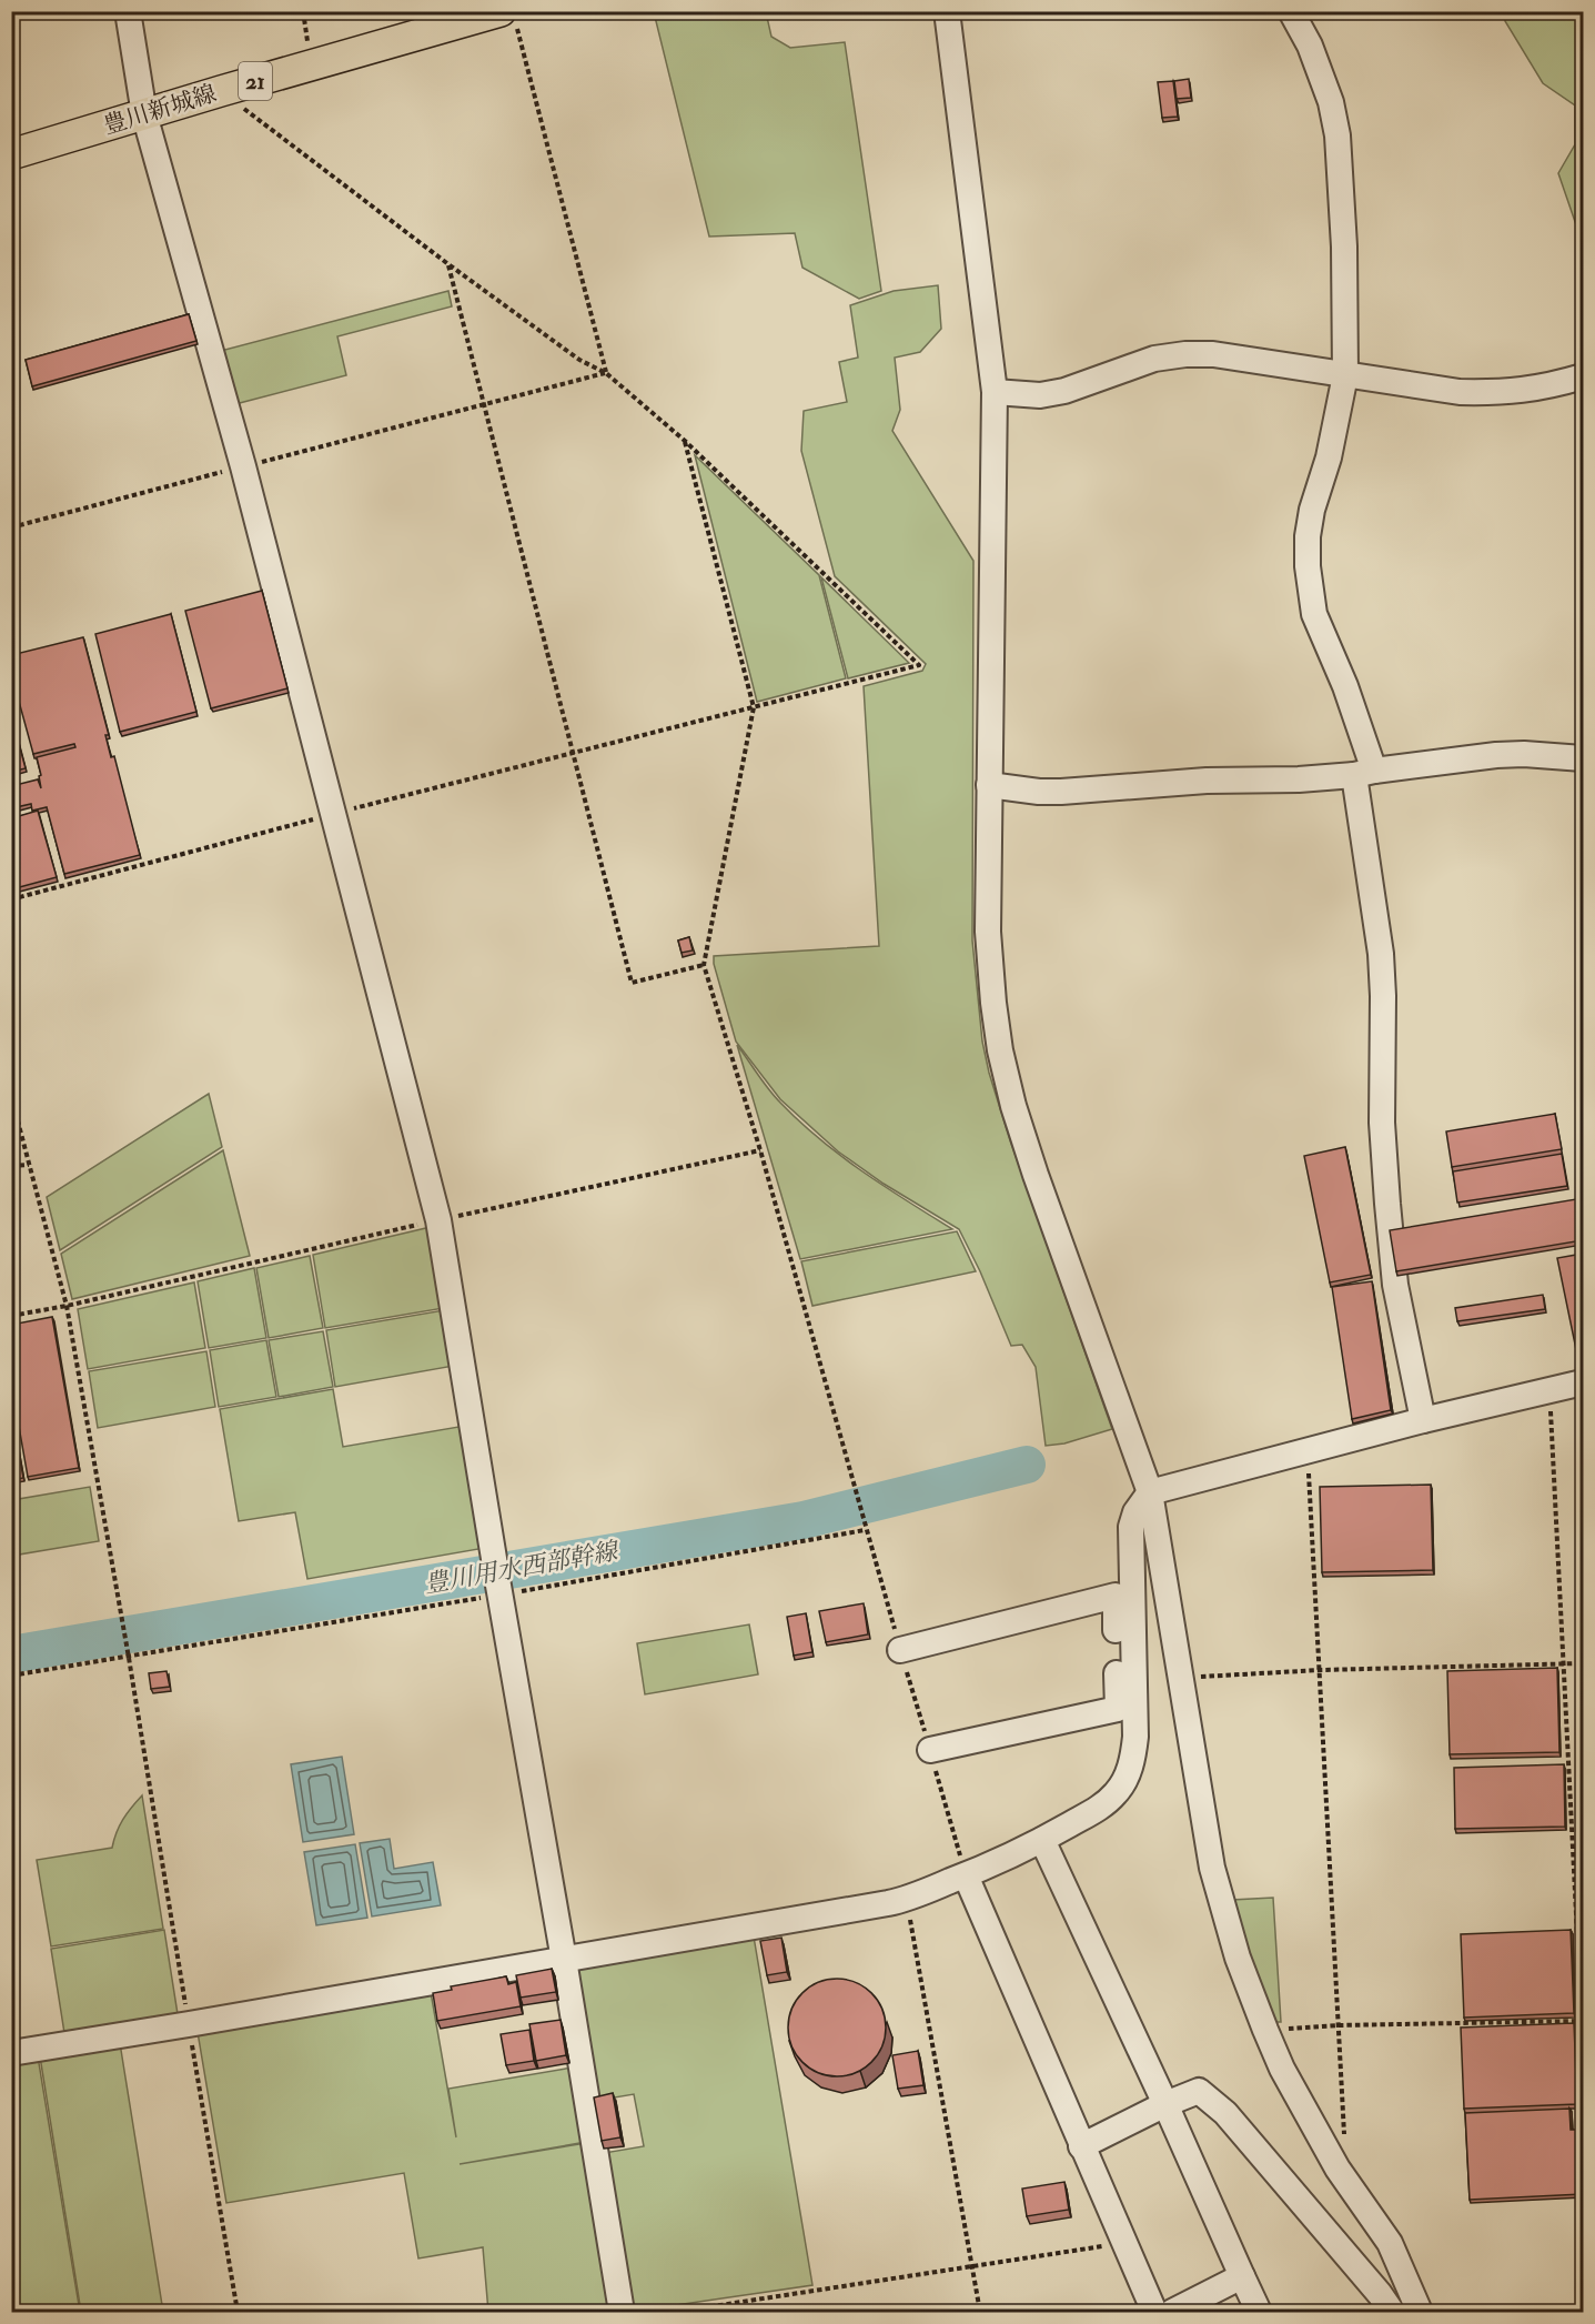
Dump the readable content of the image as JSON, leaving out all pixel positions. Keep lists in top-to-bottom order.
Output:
{
  "streets": {
    "main road": ["21", "豊川新城線"]
  },
  "water": ["豊川用水西部幹線"]
}
